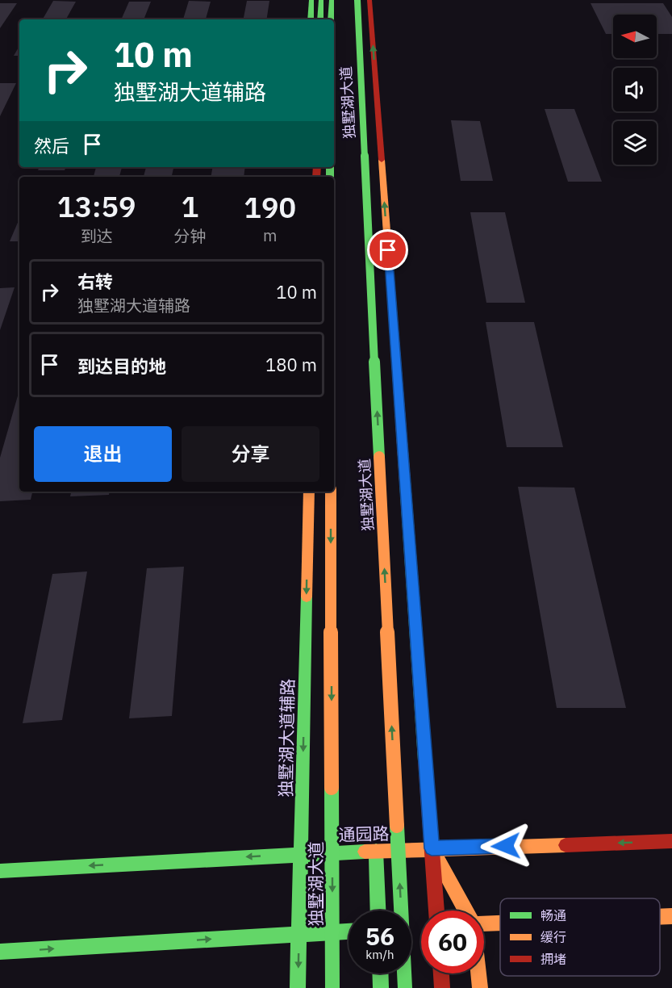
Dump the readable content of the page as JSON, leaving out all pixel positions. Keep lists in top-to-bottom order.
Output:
{
  "streets": {
    "main road": ["独墅湖大道", "独墅湖大道辅路", "通园路"]
  },
  "crossings": [
    ["独墅湖大道辅路", "通园路"]
  ],
  "one_way": ["独墅湖大道辅路"],
  "legend": ["畅通", "缓行", "拥堵"],
  "north": "left",
  "page": {
    "turn": ["10 m", "独墅湖大道辅路"],
    "then": "然后",
    "eta": [
      "13:59",
      "到达",
      "1",
      "分钟",
      "190",
      "m"
    ],
    "list": [
      {
        "name": "右转",
        "note": "独墅湖大道辅路",
        "value": "10 m"
      },
      {
        "name": "到达目的地",
        "value": "180 m"
      }
    ],
    "buttons": ["退出", "分享"],
    "speed": "56 km/h",
    "limit": "60"
  }
}
